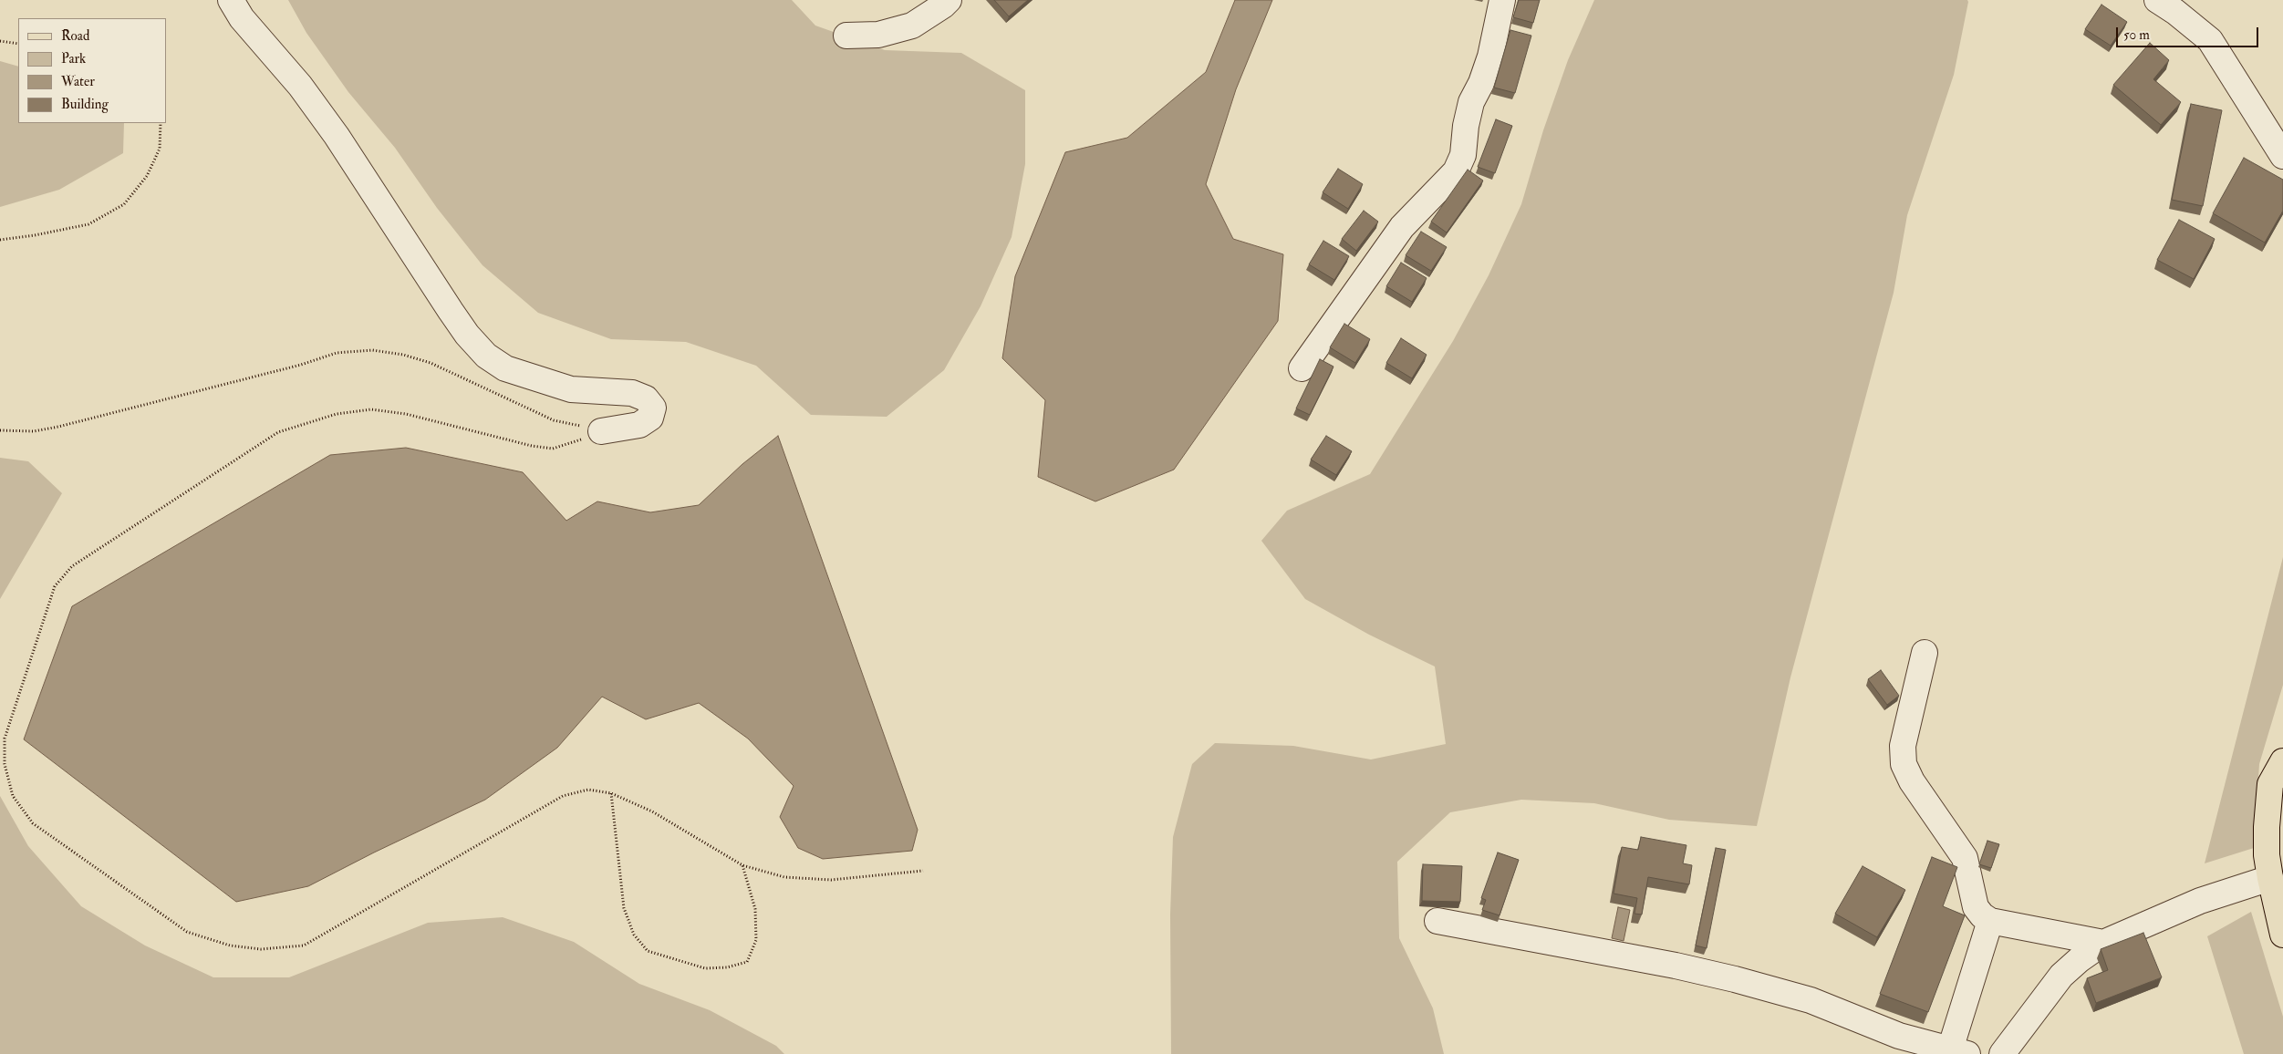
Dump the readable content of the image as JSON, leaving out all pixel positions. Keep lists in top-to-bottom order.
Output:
{
  "legend": [
    "Road",
    "Park",
    "Water",
    "Building"
  ],
  "scale_bar": "50 m"
}
